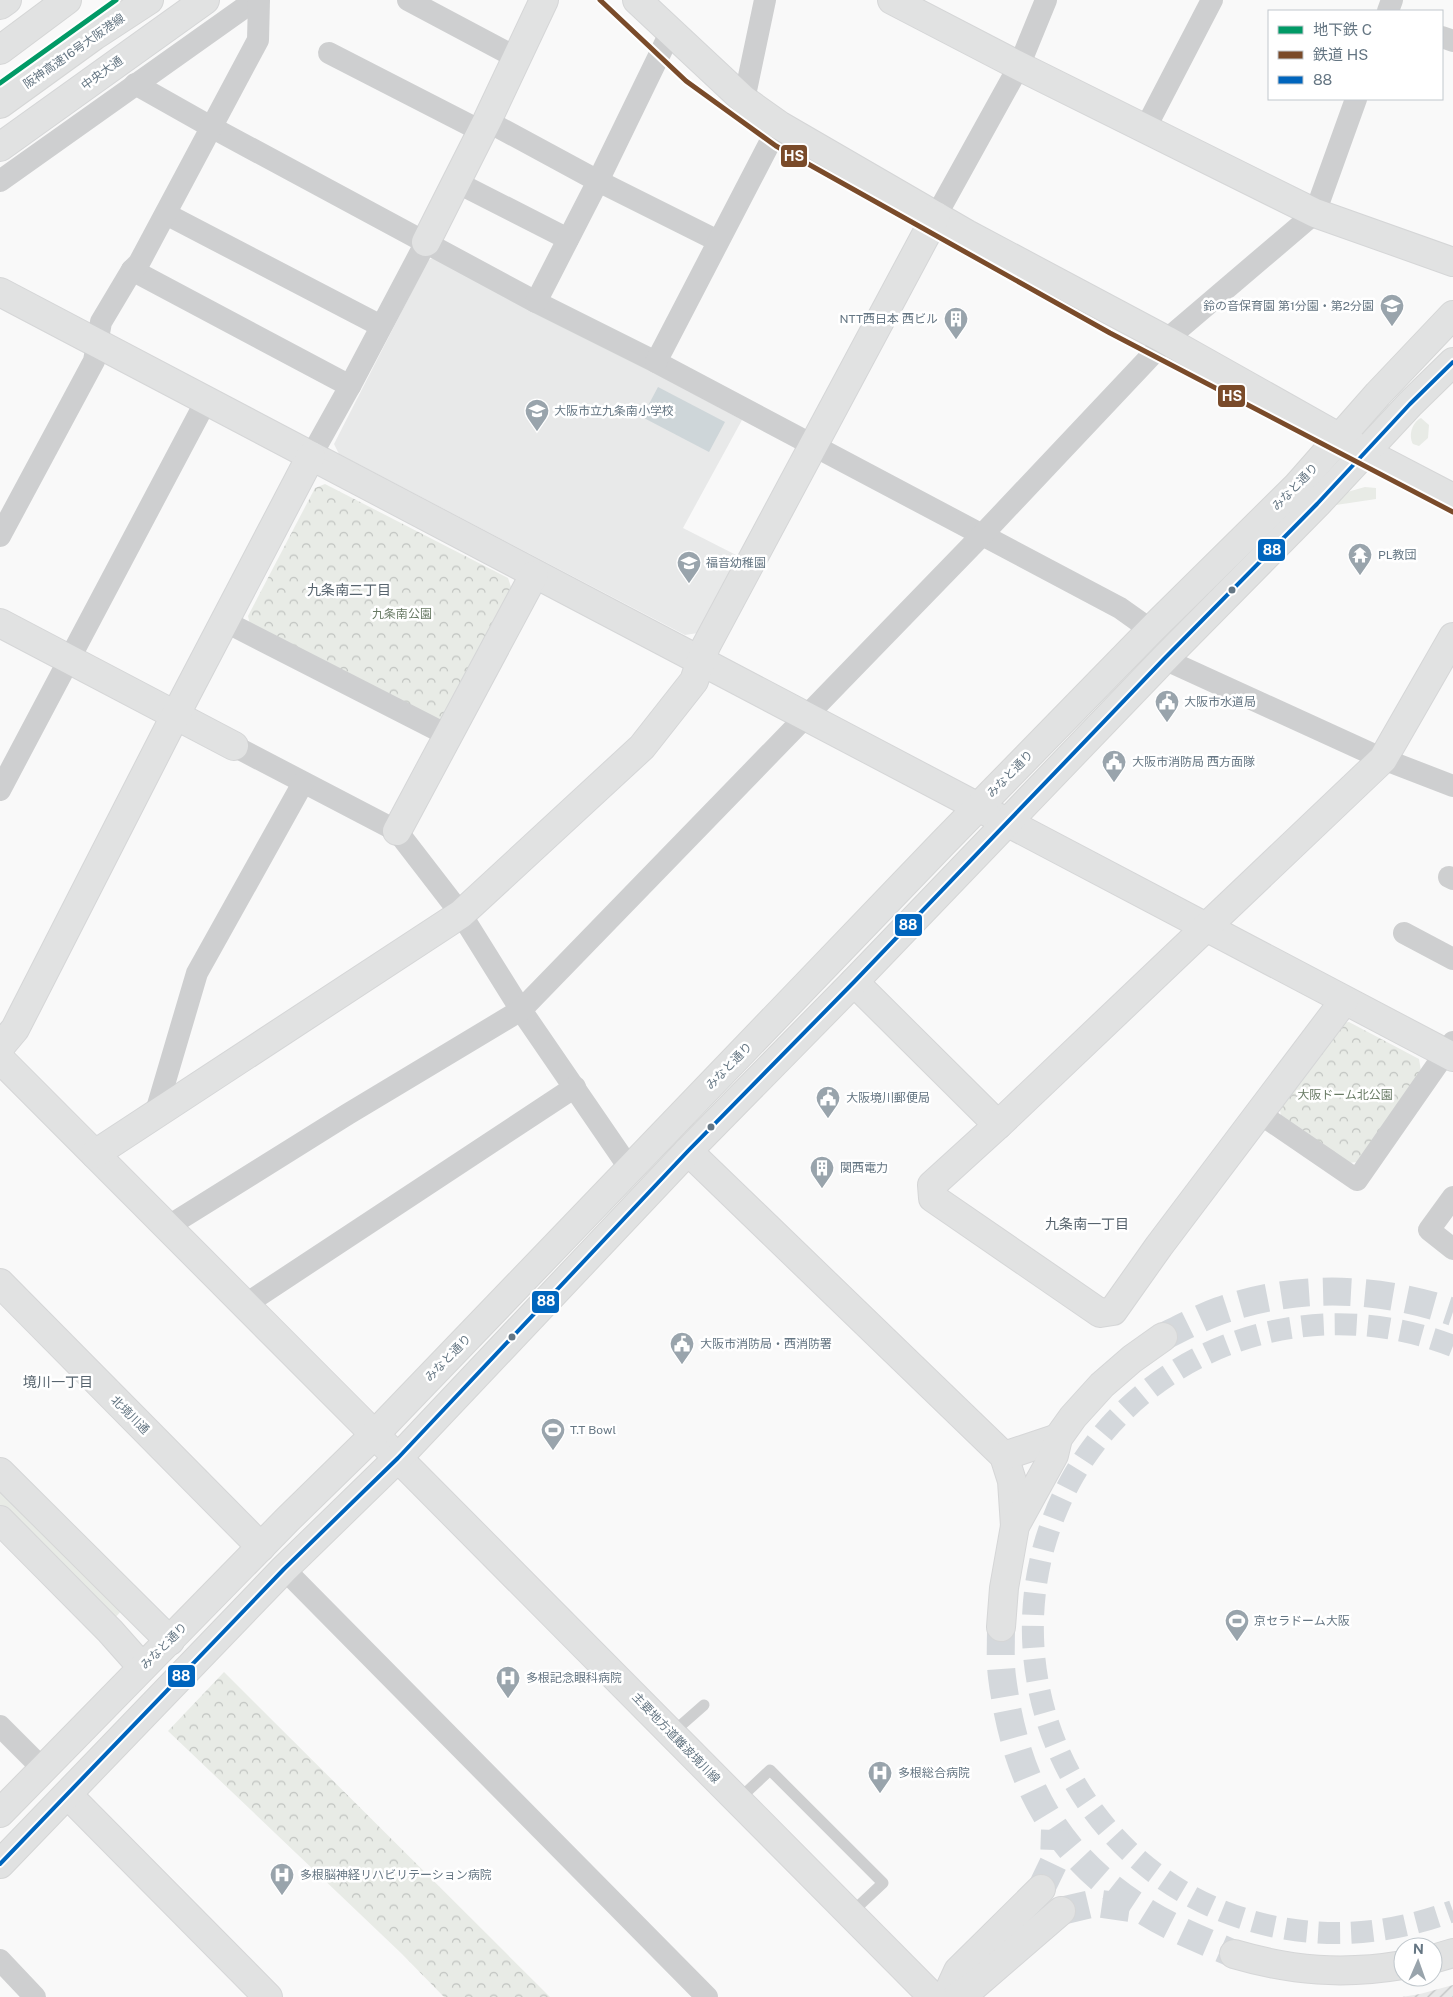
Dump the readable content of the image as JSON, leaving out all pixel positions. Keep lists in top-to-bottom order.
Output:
{
  "streets": {
    "main road": [
      "阪神高速16号大阪港線",
      "中央大通",
      "みなと通り",
      "北境川通",
      "主要地方道難波境川線"
    ]
  },
  "crossings": [
    ["みなと通り", "北境川通"],
    ["みなと通り", "主要地方道難波境川線"]
  ],
  "districts": ["九条南二丁目", "九条南一丁目", "境川一丁目"],
  "parks": ["九条南公園", "大阪ドーム北公園"],
  "places": {
    "school or university": ["鈴の音保育園 第1分園・第2分園", "大阪市立九条南小学校", "福音幼稚園"],
    "building": ["NTT西日本 西ビル", "関西電力"],
    "temple": ["PL教団"],
    "public building": [
      "大阪市水道局",
      "大阪市消防局 西方面隊",
      "大阪境川郵便局",
      "大阪市消防局・西消防署"
    ],
    "sports": ["T.T Bowl", "京セラドーム大阪"],
    "hospital": ["多根記念眼科病院", "多根総合病院", "多根脳神経リハビリテーション病院"]
  },
  "lines": ["metro line C", "rail line HS", "transit line 88"],
  "legend": ["地下鉄 C", "鉄道 HS", "88"],
  "north": "top"
}
